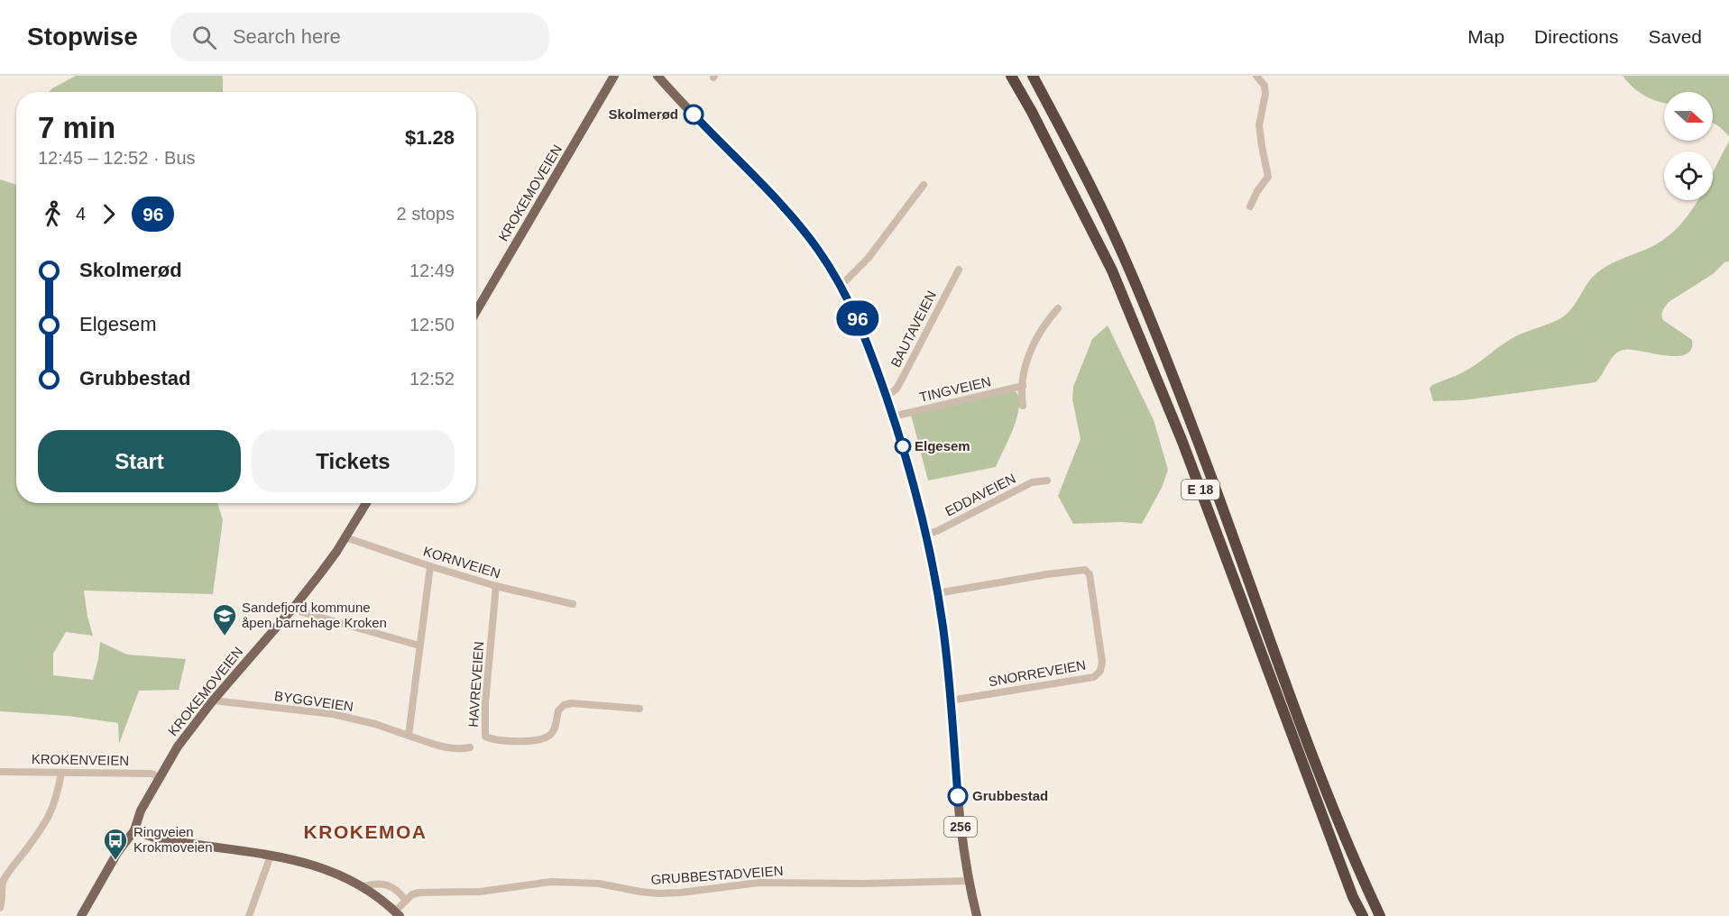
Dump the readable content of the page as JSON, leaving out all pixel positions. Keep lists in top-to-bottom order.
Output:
{
  "streets": {
    "highway": ["E 18"],
    "main road": ["KROKEMOVEIEN", "256"],
    "street": [
      "BAUTAVEIEN",
      "TINGVEIEN",
      "EDDAVEIEN",
      "KORNVEIEN",
      "SNORREVEIEN",
      "HAVREVEIEN",
      "BYGGVEIEN",
      "KROKENVEIEN",
      "GRUBBESTADVEIEN"
    ]
  },
  "crossings": [
    ["KROKEMOVEIEN", "KORNVEIEN"],
    ["KROKEMOVEIEN", "BYGGVEIEN"],
    ["KROKEMOVEIEN", "KROKENVEIEN"],
    ["BAUTAVEIEN", "256"],
    ["TINGVEIEN", "256"],
    ["EDDAVEIEN", "256"],
    ["KORNVEIEN", "HAVREVEIEN"],
    ["SNORREVEIEN", "256"],
    ["256", "GRUBBESTADVEIEN"]
  ],
  "districts": ["KROKEMOA"],
  "places": {
    "other": ["Skolmerød", "Elgesem", "Grubbestad"],
    "school or university": ["Sandefjord kommune åpen barnehage Kroken"],
    "bus stop": ["Ringveien Krokmoveien"]
  },
  "lines": ["bus line 96"],
  "north": "right",
  "page": {
    "header": "Stopwise",
    "search": "Search here",
    "nav": ["Map", "Directions", "Saved"],
    "on_map": "96",
    "heading": ["7 min", "12:45 – 12:52 · Bus", "$1.28"],
    "legs": ["4", "96", "2 stops"],
    "list": [
      {
        "name": "Skolmerød",
        "value": "12:49"
      },
      {
        "name": "Elgesem",
        "value": "12:50"
      },
      {
        "name": "Grubbestad",
        "value": "12:52"
      }
    ],
    "buttons": ["Start", "Tickets"]
  }
}
